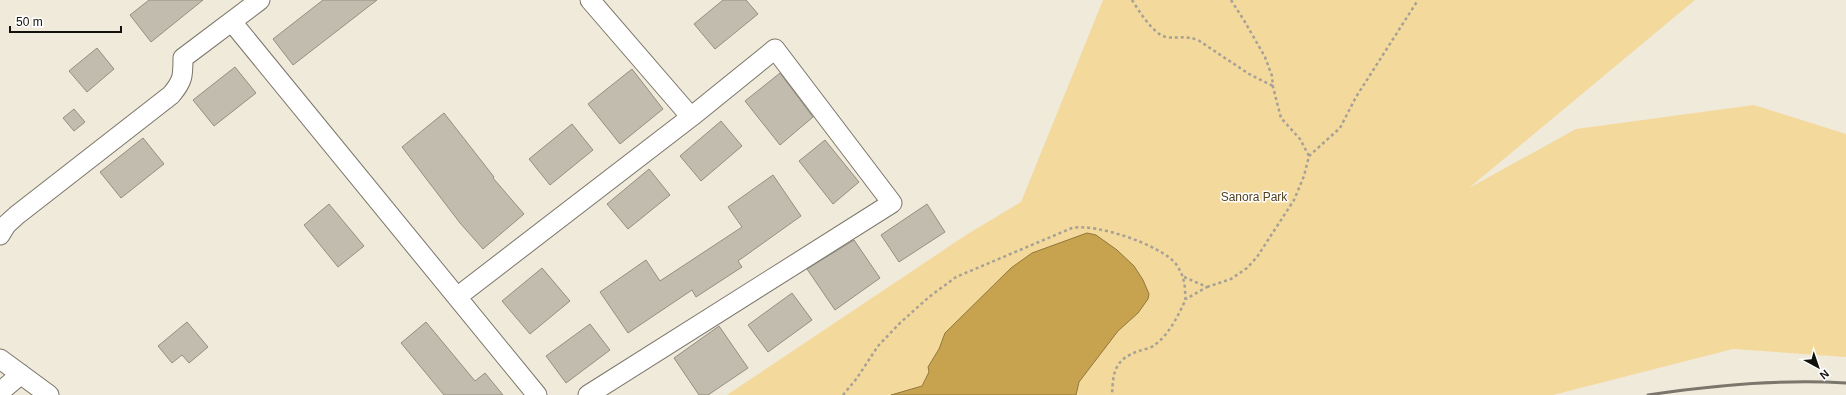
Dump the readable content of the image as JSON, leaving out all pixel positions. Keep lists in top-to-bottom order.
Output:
{
  "parks": ["Sanora Park"],
  "scale_bar": "50 m",
  "north": "bottom right"
}
